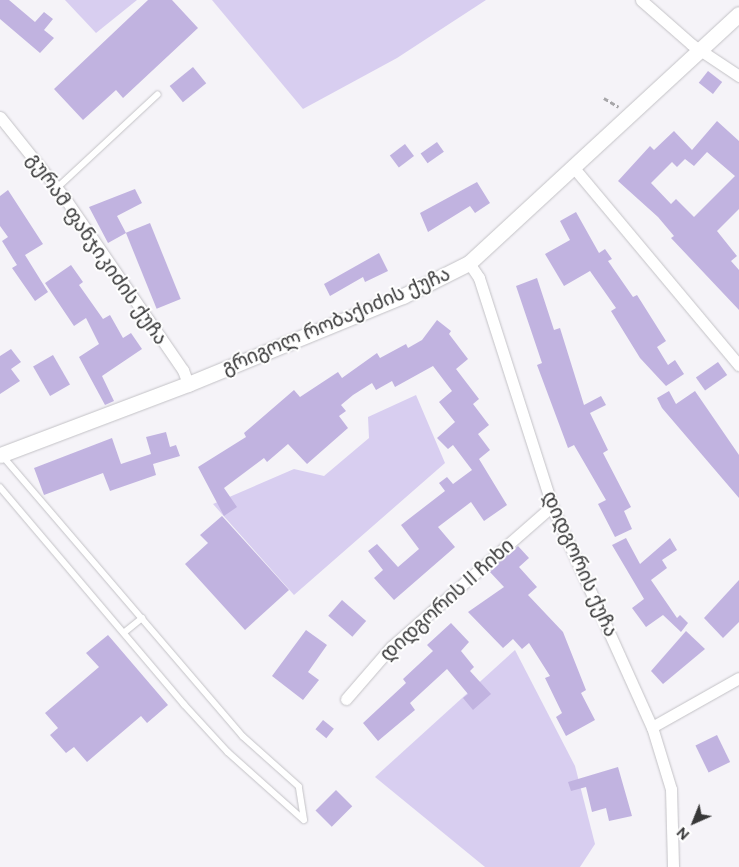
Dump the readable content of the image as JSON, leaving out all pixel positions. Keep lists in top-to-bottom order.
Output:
{
  "streets": {
    "street": [
      "გურამ ფანჯიკიძის ქუჩა",
      "გრიგოლ რობაქიძის ქუჩა",
      "დიდგორის ქუჩა",
      "დიდგორის II ჩიხი"
    ]
  },
  "crossings": [
    ["გურამ ფანჯიკიძის ქუჩა", "გრიგოლ რობაქიძის ქუჩა"],
    ["გრიგოლ რობაქიძის ქუჩა", "დიდგორის ქუჩა"],
    ["დიდგორის ქუჩა", "დიდგორის II ჩიხი"]
  ],
  "north": "bottom left"
}
